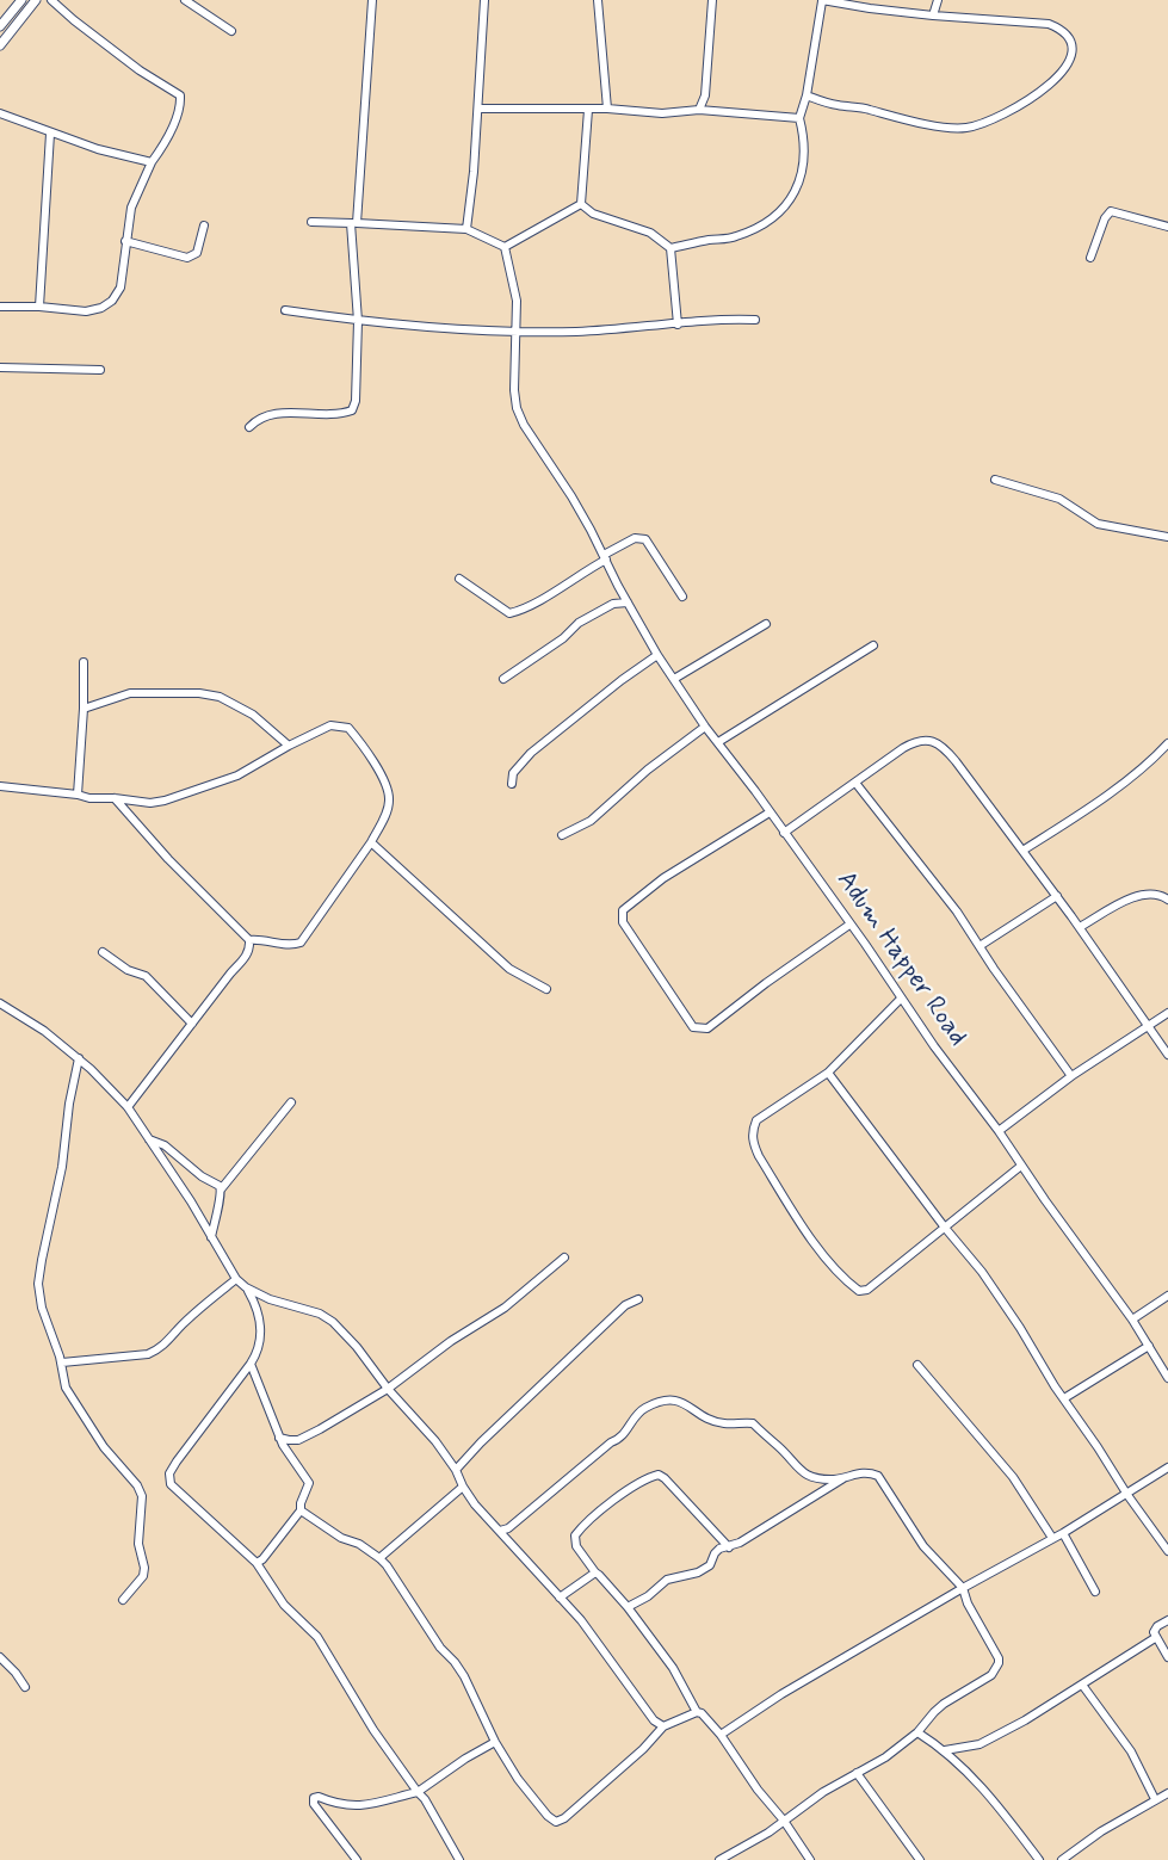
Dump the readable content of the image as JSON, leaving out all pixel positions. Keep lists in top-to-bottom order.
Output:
{
  "streets": {
    "street": ["Adum Happer Road"]
  }
}
